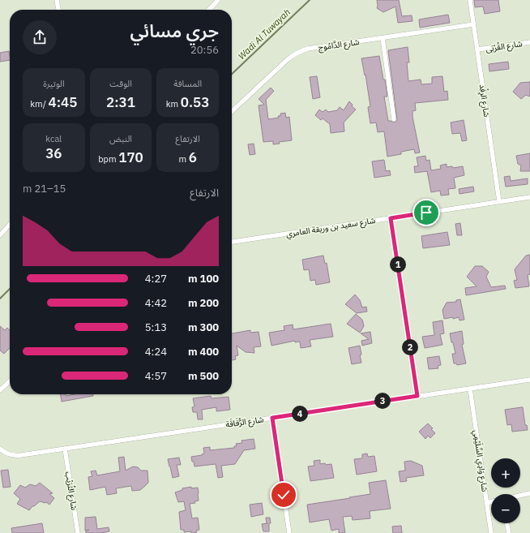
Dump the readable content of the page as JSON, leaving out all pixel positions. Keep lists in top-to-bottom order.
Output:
{
  "streets": {
    "street": [
      "شارع الدَّامُوج",
      "شارع القُرْبَى",
      "شارع الرِفْد",
      "شارع سعيد بن وريقة العامري",
      "شارع الرُّفَاقَة",
      "شارع وَادِي السِّلَيْمِي",
      "شارع الثُرَيْب"
    ]
  },
  "crossings": [
    ["شارع الدَّامُوج", "شارع الرِفْد"],
    ["شارع القُرْبَى", "شارع الرِفْد"],
    ["شارع الرِفْد", "شارع سعيد بن وريقة العامري"],
    ["شارع الرُّفَاقَة", "شارع وَادِي السِّلَيْمِي"],
    ["شارع الرُّفَاقَة", "شارع الثُرَيْب"]
  ],
  "water": ["Wadi Al Tuwayah"],
  "page": {
    "heading": ["جري مسائي", "20:56"],
    "stats": [
      ["المسافة", "0.53 km"],
      ["الوقت", "2:31"],
      ["الوتيرة", "4:45 /km"],
      ["الارتفاع", "6 m"],
      ["النبض", "170 bpm"],
      ["kcal", "36"]
    ],
    "chart": ["الارتفاع", "15–21 m"],
    "pins": [
      "1",
      "2",
      "3",
      "4"
    ],
    "list": [
      {
        "name": "100 m",
        "note": "4:27"
      },
      {
        "name": "200 m",
        "note": "4:42"
      },
      {
        "name": "300 m",
        "note": "5:13"
      },
      {
        "name": "400 m",
        "note": "4:24"
      },
      {
        "name": "500 m",
        "note": "4:57"
      }
    ],
    "map_buttons": ["+", "−"]
  }
}
